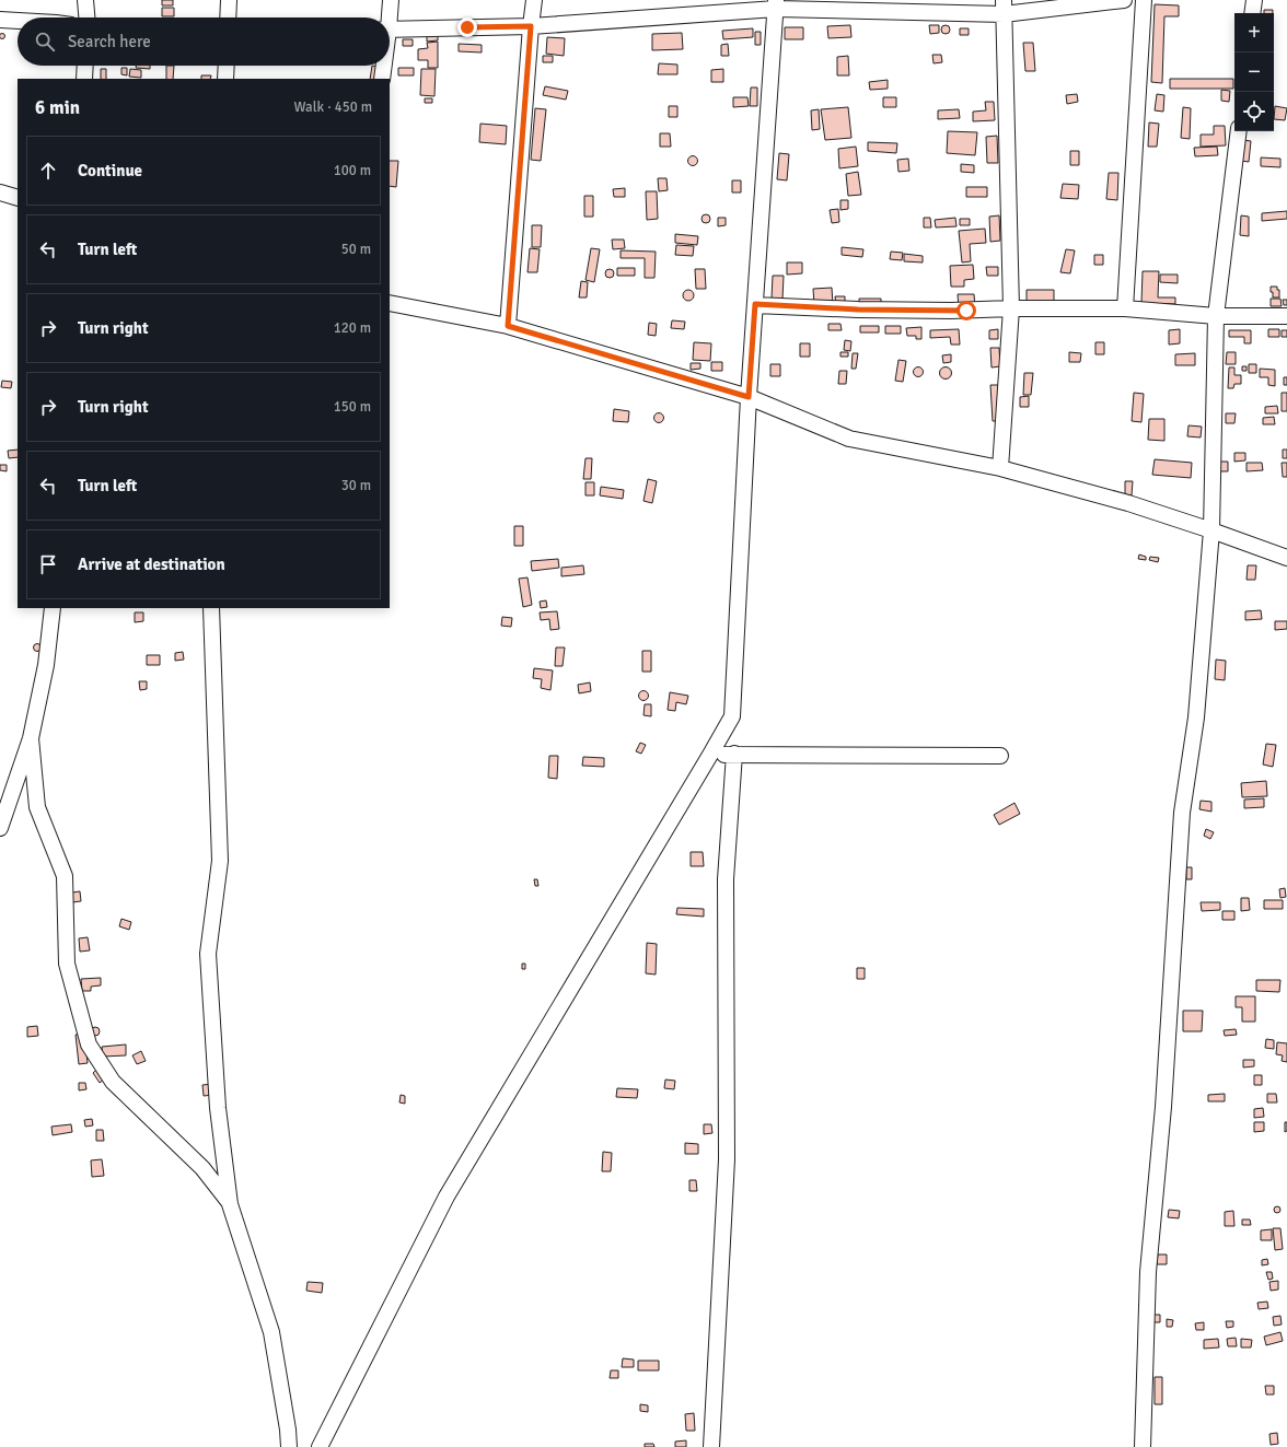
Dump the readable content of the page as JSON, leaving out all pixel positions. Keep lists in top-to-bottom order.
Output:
{
  "page": {
    "map_buttons": ["+", "−"],
    "search": "Search here",
    "heading": ["6 min", "Walk · 450 m"],
    "list": [
      ["Continue", "100 m"],
      ["Turn left", "50 m"],
      ["Turn right", "120 m"],
      ["Turn right", "150 m"],
      ["Turn left", "30 m"],
      "Arrive at destination"
    ]
  }
}
